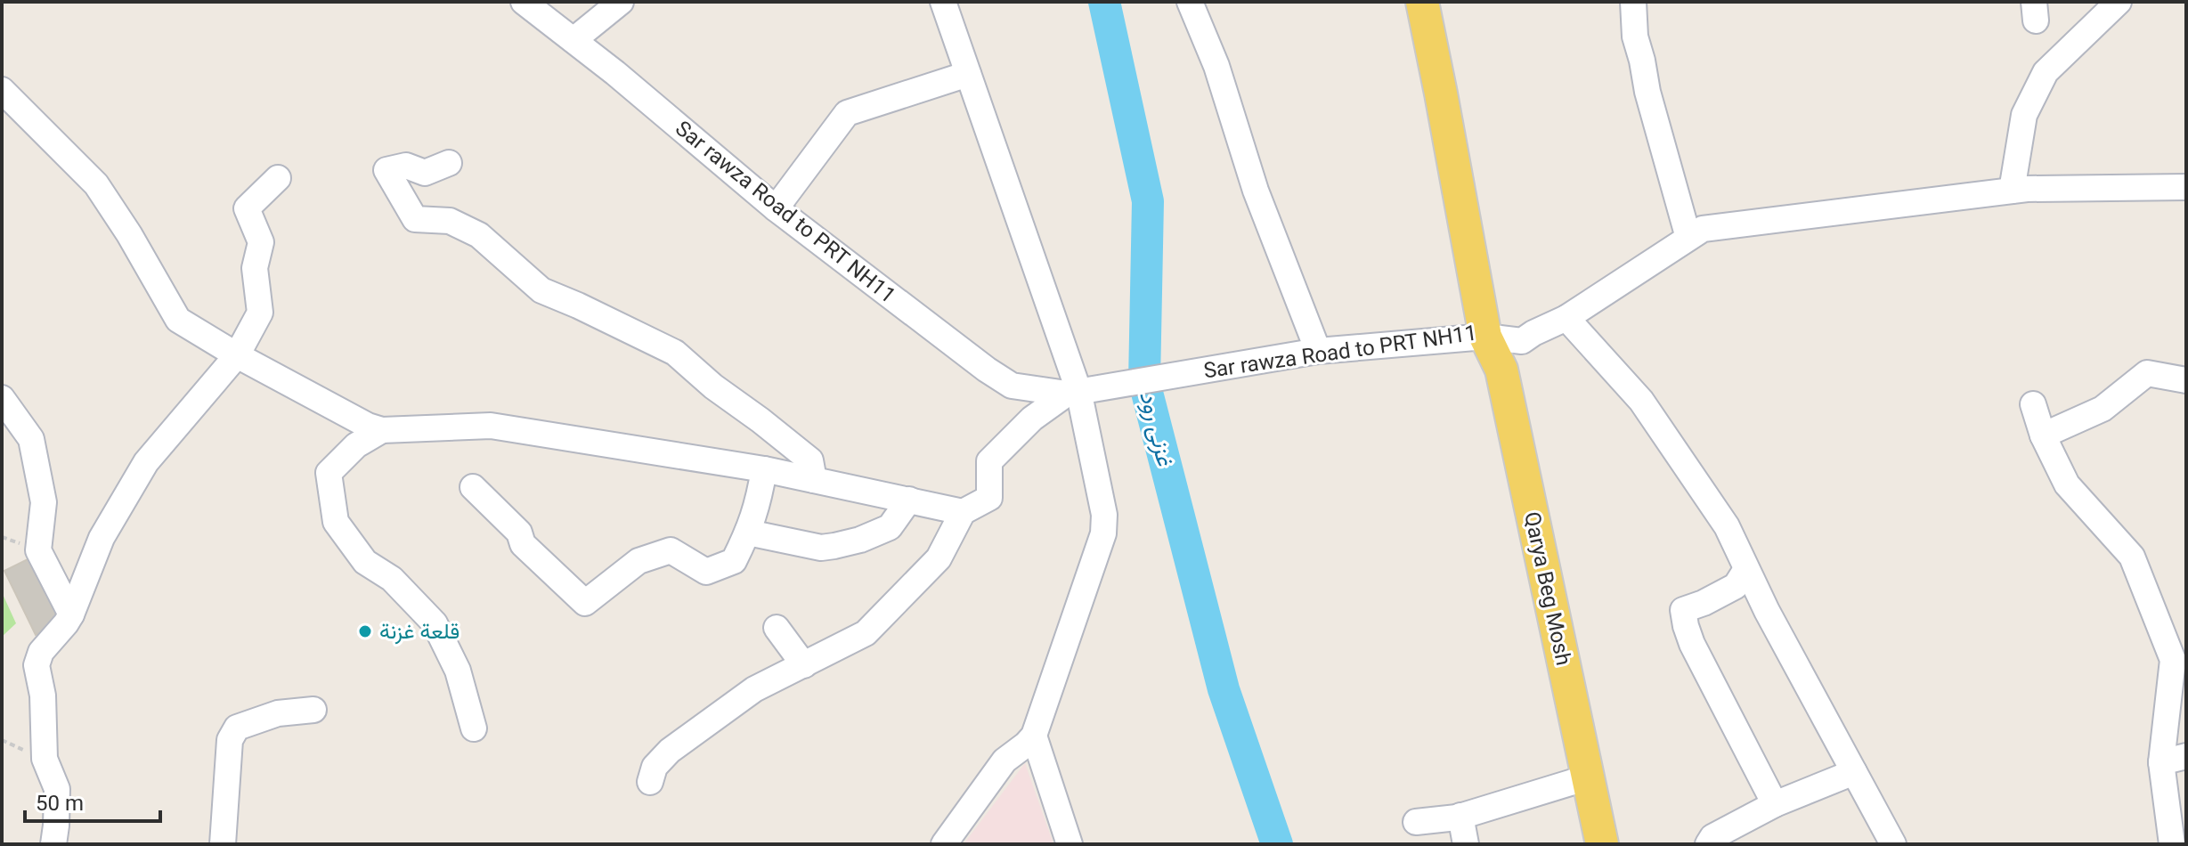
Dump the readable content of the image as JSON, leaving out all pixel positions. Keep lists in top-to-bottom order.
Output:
{
  "streets": {
    "main road": ["Sar rawza Road to PRT NH11", "Qarya Beg Mosh"]
  },
  "crossings": [
    ["Sar rawza Road to PRT NH11", "Qarya Beg Mosh"]
  ],
  "water": ["غزنی رود"],
  "places": ["قلعة غزنة"],
  "scale_bar": "50 m"
}
